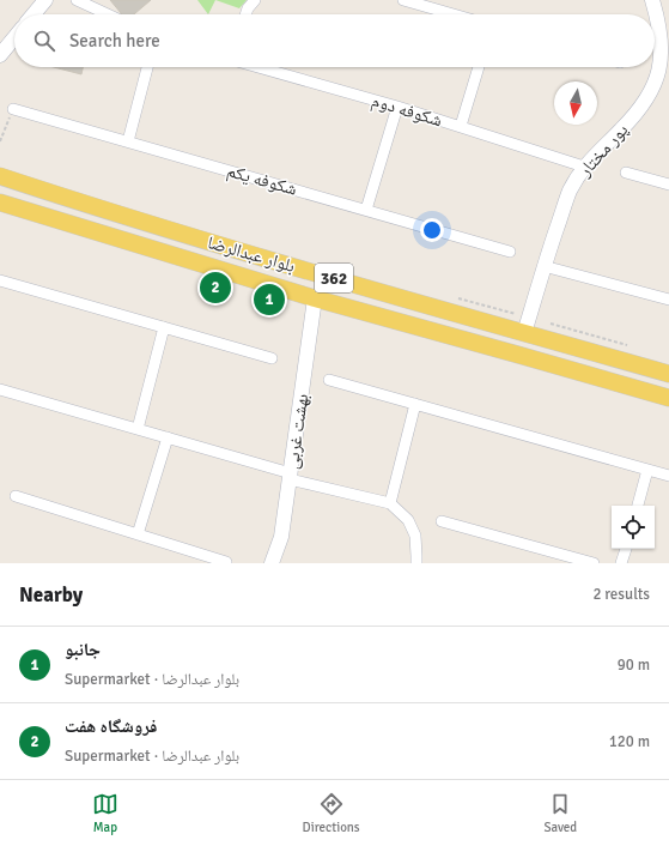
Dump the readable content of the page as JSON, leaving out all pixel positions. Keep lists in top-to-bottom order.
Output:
{
  "streets": {
    "main road": [
      "پور مختار",
      "بلوار عبدالرضا",
      "362",
      "بهشت غربی"
    ],
    "street": ["شکوفه دوم", "شکوفه یکم"]
  },
  "crossings": [
    ["شکوفه دوم", "پور مختار"],
    ["پور مختار", "بلوار عبدالرضا"],
    ["بلوار عبدالرضا", "بهشت غربی"]
  ],
  "north": "bottom",
  "page": {
    "search": "Search here",
    "pins": ["2", "1"],
    "heading": ["Nearby", "2 results"],
    "list": [
      {
        "mark": "1",
        "name": "جانبو",
        "note": "Supermarket · بلوار عبدالرضا",
        "value": "90 m"
      },
      {
        "mark": "2",
        "name": "فروشگاه هفت",
        "note": "Supermarket · بلوار عبدالرضا",
        "value": "120 m"
      }
    ],
    "nav": ["Map", "Directions", "Saved"]
  }
}
